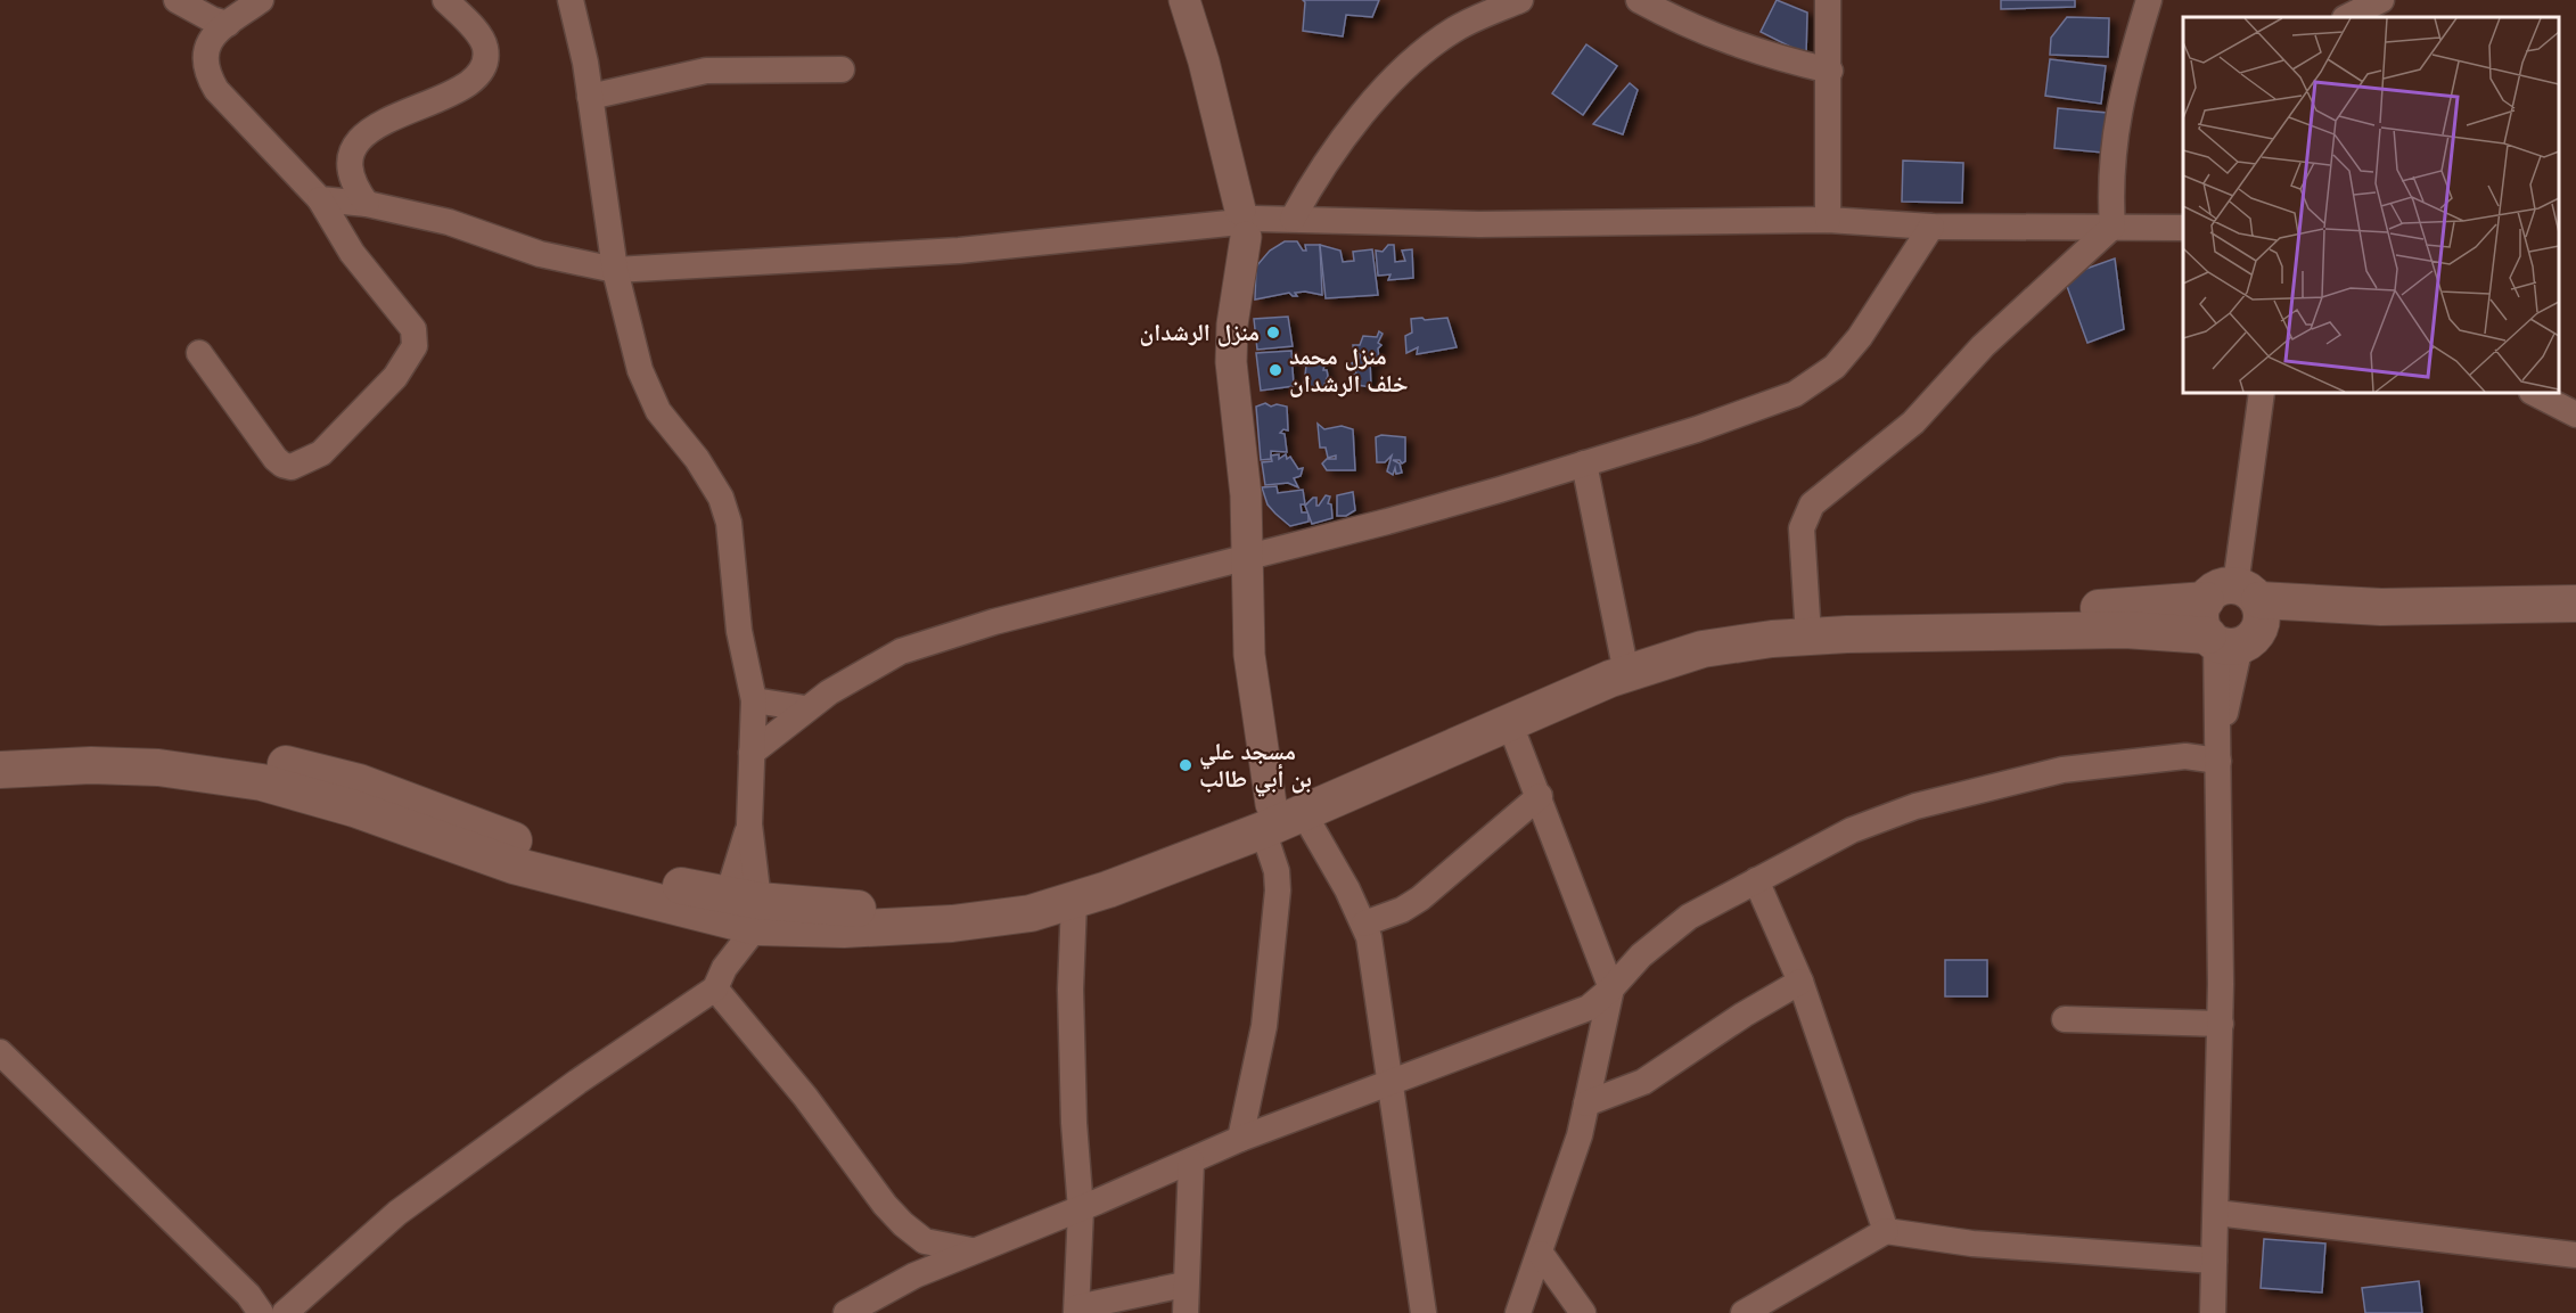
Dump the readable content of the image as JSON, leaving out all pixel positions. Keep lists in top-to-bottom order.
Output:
{
  "places": ["منزل الرشدان", "منزل محمد خلف الرشدان", "مسجد علي بن أبي طالب"]
}
